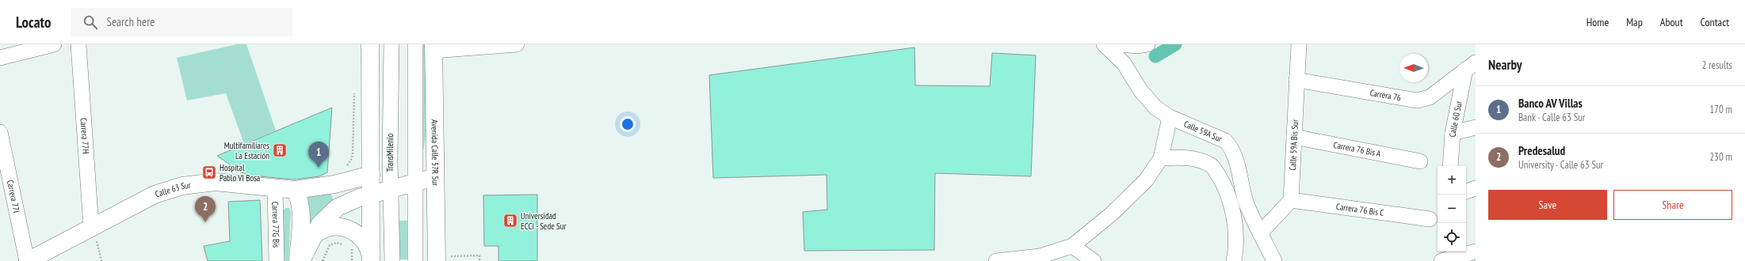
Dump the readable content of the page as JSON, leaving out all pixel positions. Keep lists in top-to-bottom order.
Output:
{
  "streets": {
    "main road": ["Avenida Calle 57R Sur", "Calle 63 Sur"],
    "street": [
      "Carrera 76",
      "Calle 60 Sur",
      "Calle 59A Sur",
      "Carrera 77H",
      "Calle 59A Bis Sur",
      "Carrera 76 Bis A",
      "TransMilenio",
      "Carrera 77I",
      "Carrera 76 Bis C",
      "Carrera 77G Bis"
    ]
  },
  "crossings": [
    ["Carrera 76", "Calle 60 Sur"],
    ["Carrera 76", "Calle 59A Bis Sur"],
    ["Carrera 77H", "Calle 63 Sur"],
    ["Calle 59A Bis Sur", "Carrera 76 Bis A"],
    ["Calle 59A Bis Sur", "Carrera 76 Bis C"],
    ["Calle 63 Sur", "Carrera 77I"],
    ["Calle 63 Sur", "Carrera 77G Bis"]
  ],
  "places": {
    "building": ["Multifamiliares La Estación", "Universidad ECCI - Sede Sur"],
    "bus stop": ["Hospital Pablo VI Bosa"]
  },
  "north": "left",
  "page": {
    "header": "Locato",
    "search": "Search here",
    "nav": [
      "Home",
      "Map",
      "About",
      "Contact"
    ],
    "heading": ["Nearby", "2 results"],
    "list": [
      {
        "mark": "1",
        "name": "Banco AV Villas",
        "note": "Bank · Calle 63 Sur",
        "value": "170 m"
      },
      {
        "mark": "2",
        "name": "Predesalud",
        "note": "University · Calle 63 Sur",
        "value": "230 m"
      }
    ],
    "pins": ["1", "2"],
    "map_buttons": ["+", "−"],
    "buttons": ["Save", "Share"]
  }
}
